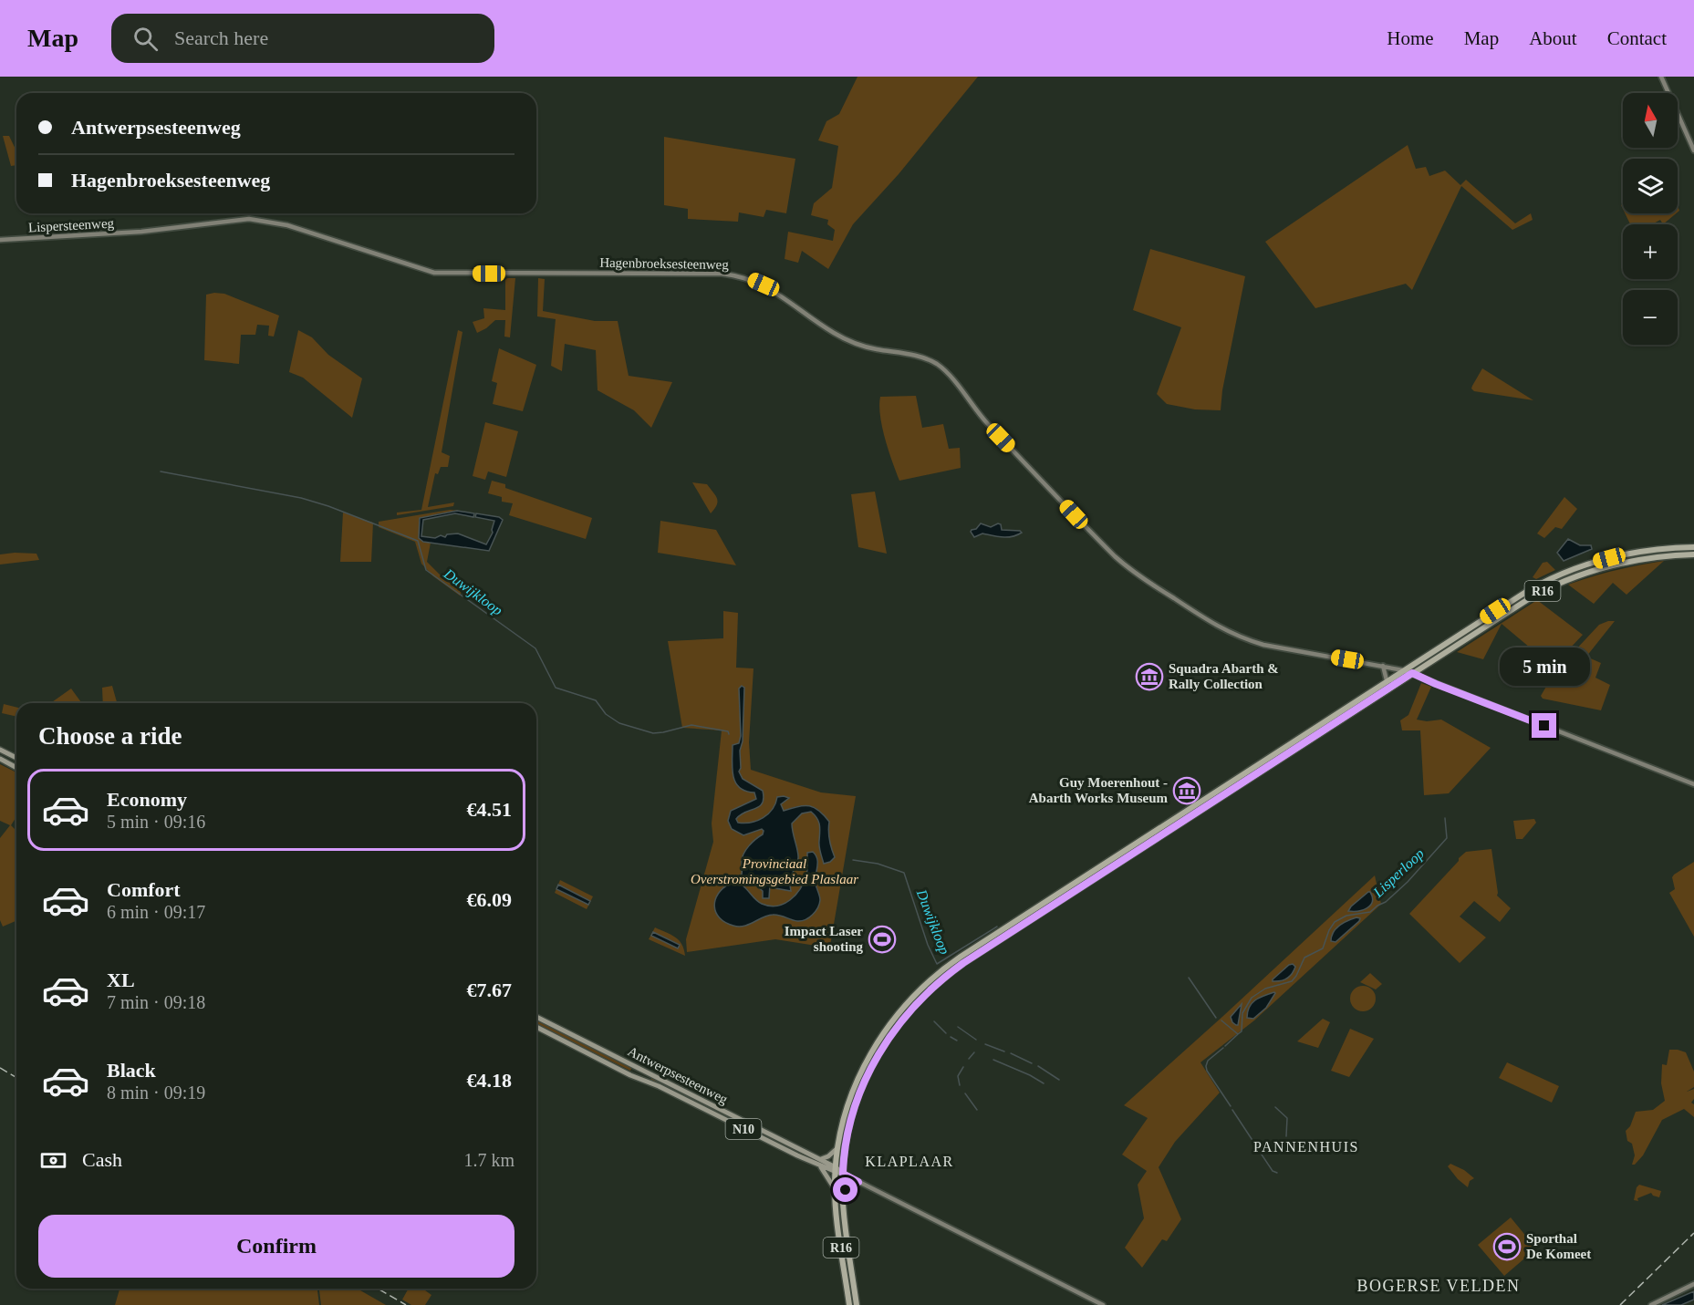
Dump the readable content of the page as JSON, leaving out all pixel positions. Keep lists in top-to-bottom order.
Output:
{
  "streets": {
    "highway": ["R16"],
    "main road": ["Antwerpsesteenweg", "N10"],
    "street": ["Lispersteenweg", "Hagenbroeksesteenweg"]
  },
  "crossings": [
    ["Lispersteenweg", "Hagenbroeksesteenweg"],
    ["Hagenbroeksesteenweg", "R16"],
    ["R16", "Antwerpsesteenweg"]
  ],
  "districts": ["PANNENHUIS", "KLAPLAAR", "BOGERSE VELDEN"],
  "water": ["Duwijkloop", "Lisperloop"],
  "parks": ["Provinciaal Overstromingsgebied Plaslaar"],
  "places": {
    "museum": ["Squadra Abarth & Rally Collection", "Guy Moerenhout - Abarth Works Museum"],
    "sports": ["Impact Laser shooting", "Sporthal De Komeet"]
  },
  "north": "top",
  "page": {
    "header": "Map",
    "search": "Search here",
    "nav": [
      "Home",
      "Map",
      "About",
      "Contact"
    ],
    "map_buttons": ["+", "−"],
    "banner": ["Antwerpsesteenweg", "Hagenbroeksesteenweg"],
    "bubble": "5 min",
    "heading": "Choose a ride",
    "list": [
      {
        "name": "Economy",
        "note": "5 min · 09:16",
        "value": "€4.51"
      },
      {
        "name": "Comfort",
        "note": "6 min · 09:17",
        "value": "€6.09"
      },
      {
        "name": "XL",
        "note": "7 min · 09:18",
        "value": "€7.67"
      },
      {
        "name": "Black",
        "note": "8 min · 09:19",
        "value": "€4.18"
      }
    ],
    "pay": ["Cash", "1.7 km"],
    "buttons": "Confirm"
  }
}
